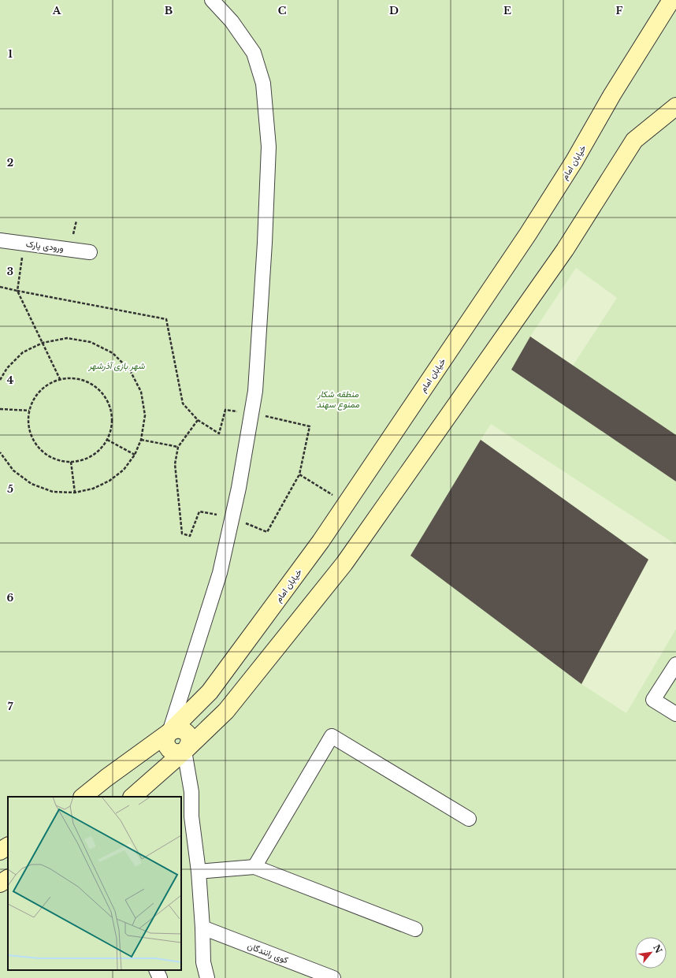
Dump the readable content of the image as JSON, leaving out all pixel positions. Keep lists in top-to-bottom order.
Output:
{
  "streets": {
    "main road": ["خیابان امام"],
    "street": ["ورودی پارک", "کوی رانندگان"]
  },
  "parks": ["شهر بازی آذرشهر", "منطقه شکار ممنوع سهند"],
  "north": "top right",
  "grid": {
    "columns": [
      "A",
      "B",
      "C",
      "D",
      "E",
      "F"
    ],
    "rows": [
      "1",
      "2",
      "3",
      "4",
      "5",
      "6",
      "7"
    ]
  }
}
